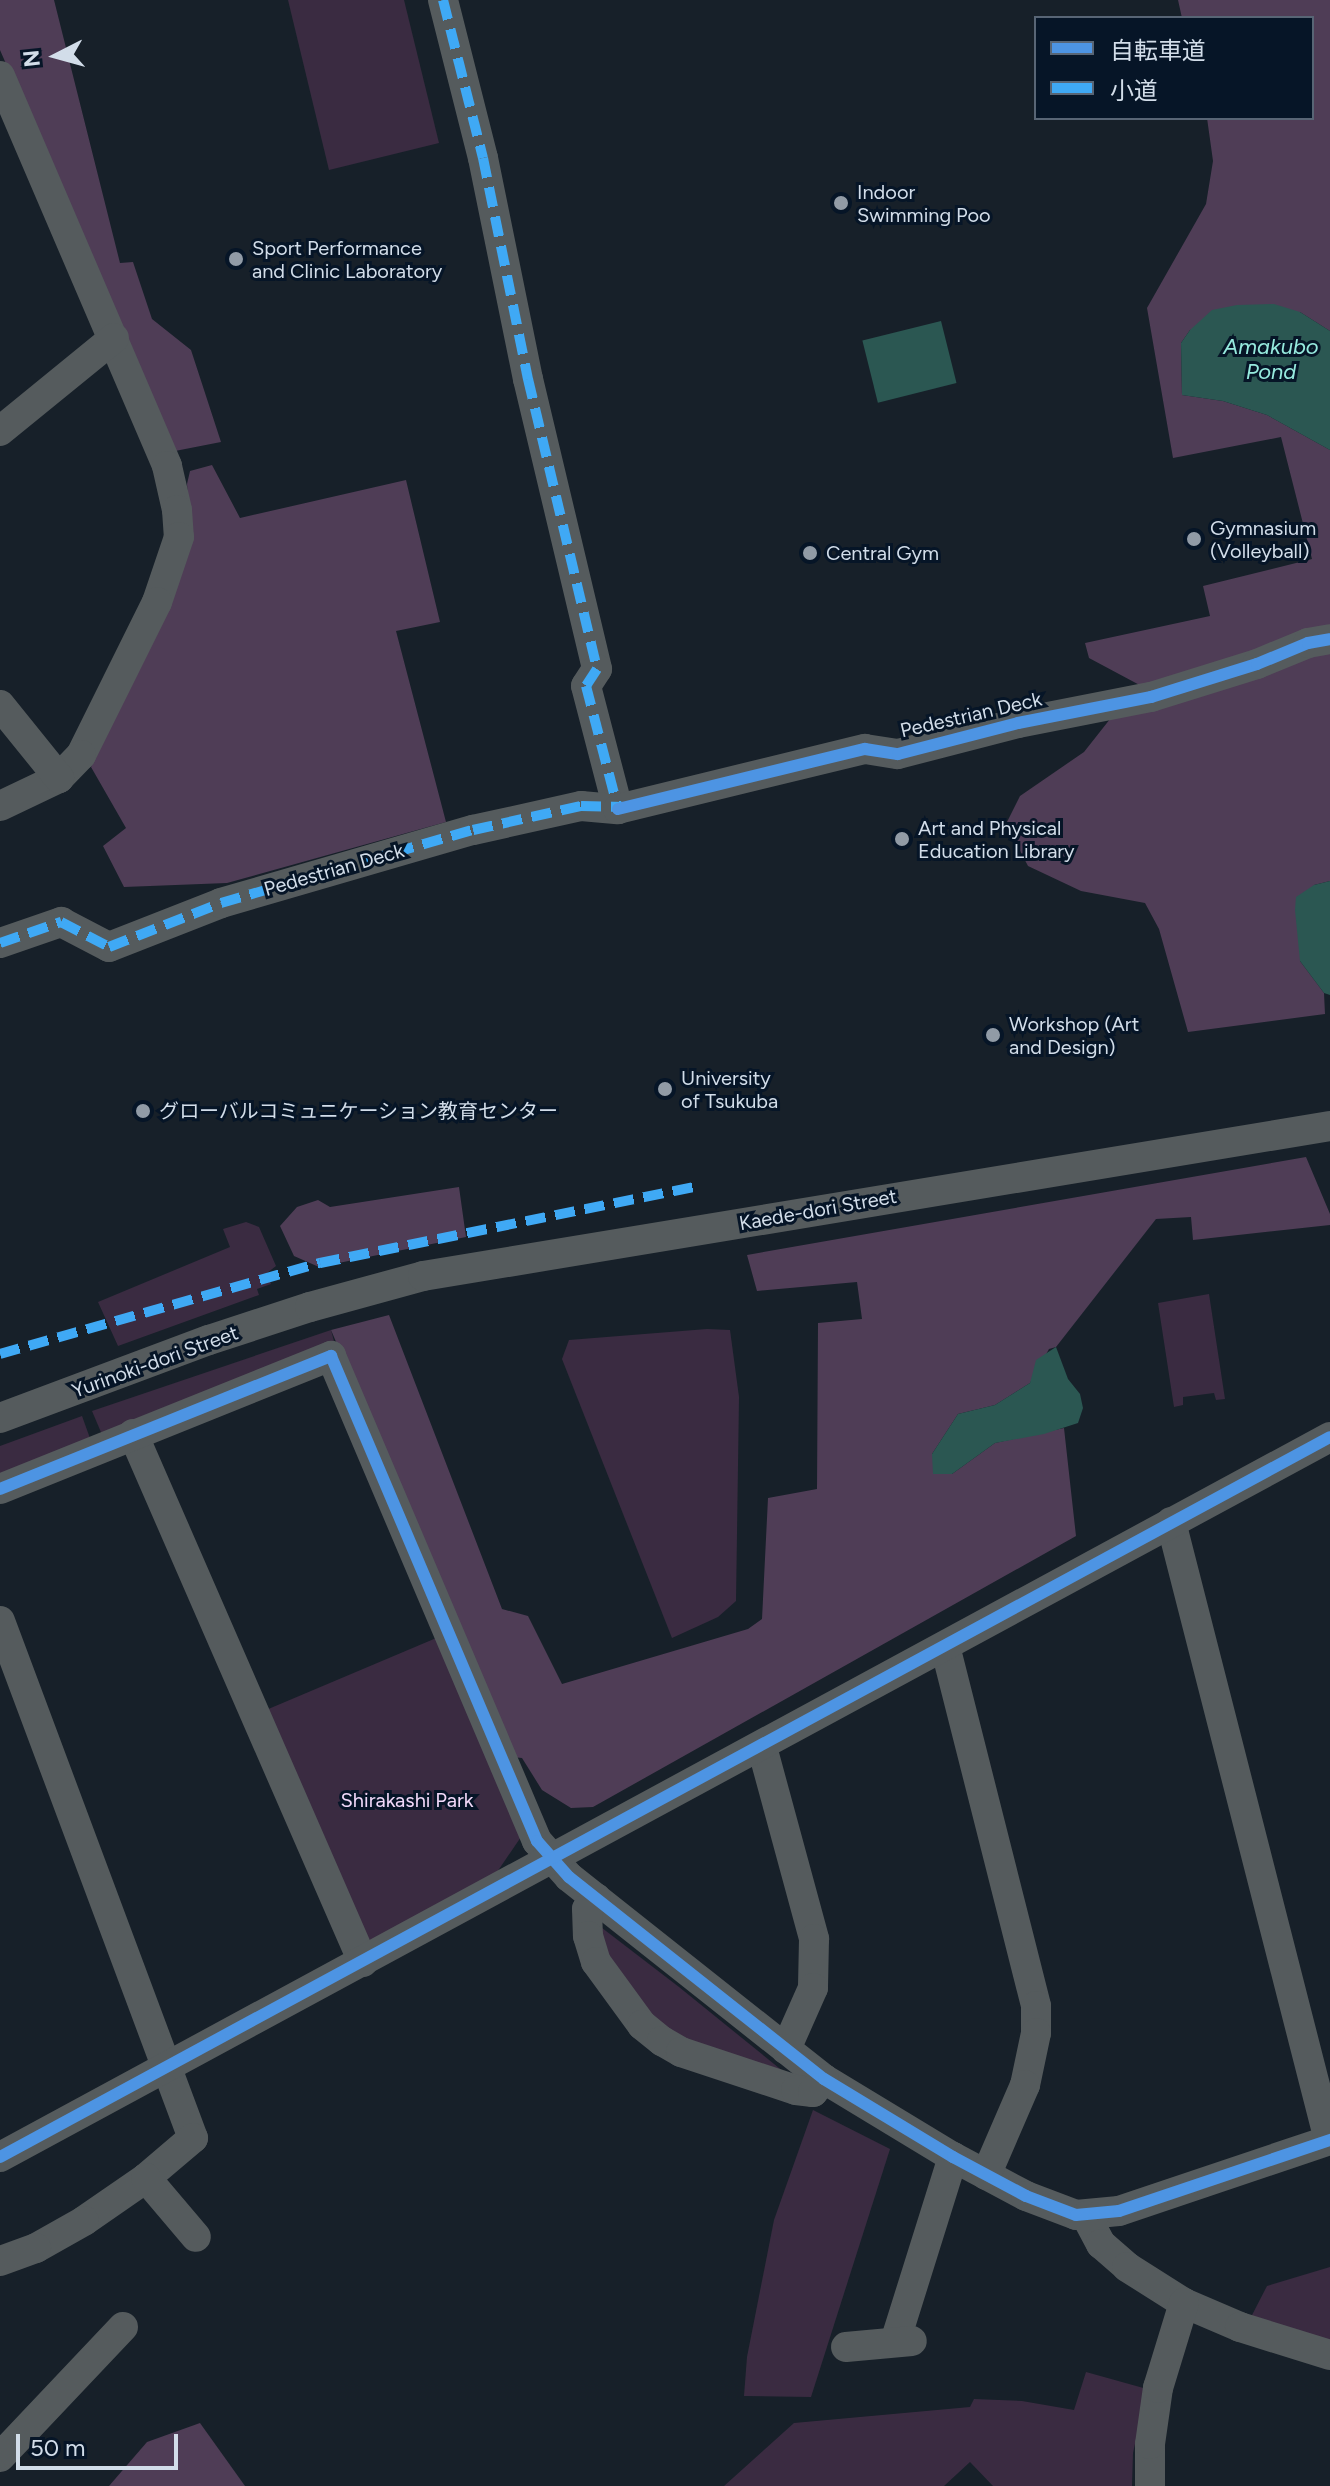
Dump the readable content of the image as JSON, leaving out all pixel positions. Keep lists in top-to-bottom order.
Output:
{
  "streets": {
    "street": ["Pedestrian Deck", "Kaede-dori Street", "Yurinoki-dori Street"]
  },
  "crossings": [
    ["Kaede-dori Street", "Yurinoki-dori Street"]
  ],
  "water": ["Amakubo Pond"],
  "parks": ["Shirakashi Park"],
  "places": [
    "Indoor Swimming Poo",
    "Sport Performance and Clinic Laboratory",
    "Gymnasium (Volleyball)",
    "Central Gym",
    "Art and Physical Education Library",
    "Workshop (Art and Design)",
    "University of Tsukuba",
    "グローバルコミュニケーション教育センター"
  ],
  "legend": ["自転車道", "小道"],
  "scale_bar": "50 m",
  "north": "left"
}
